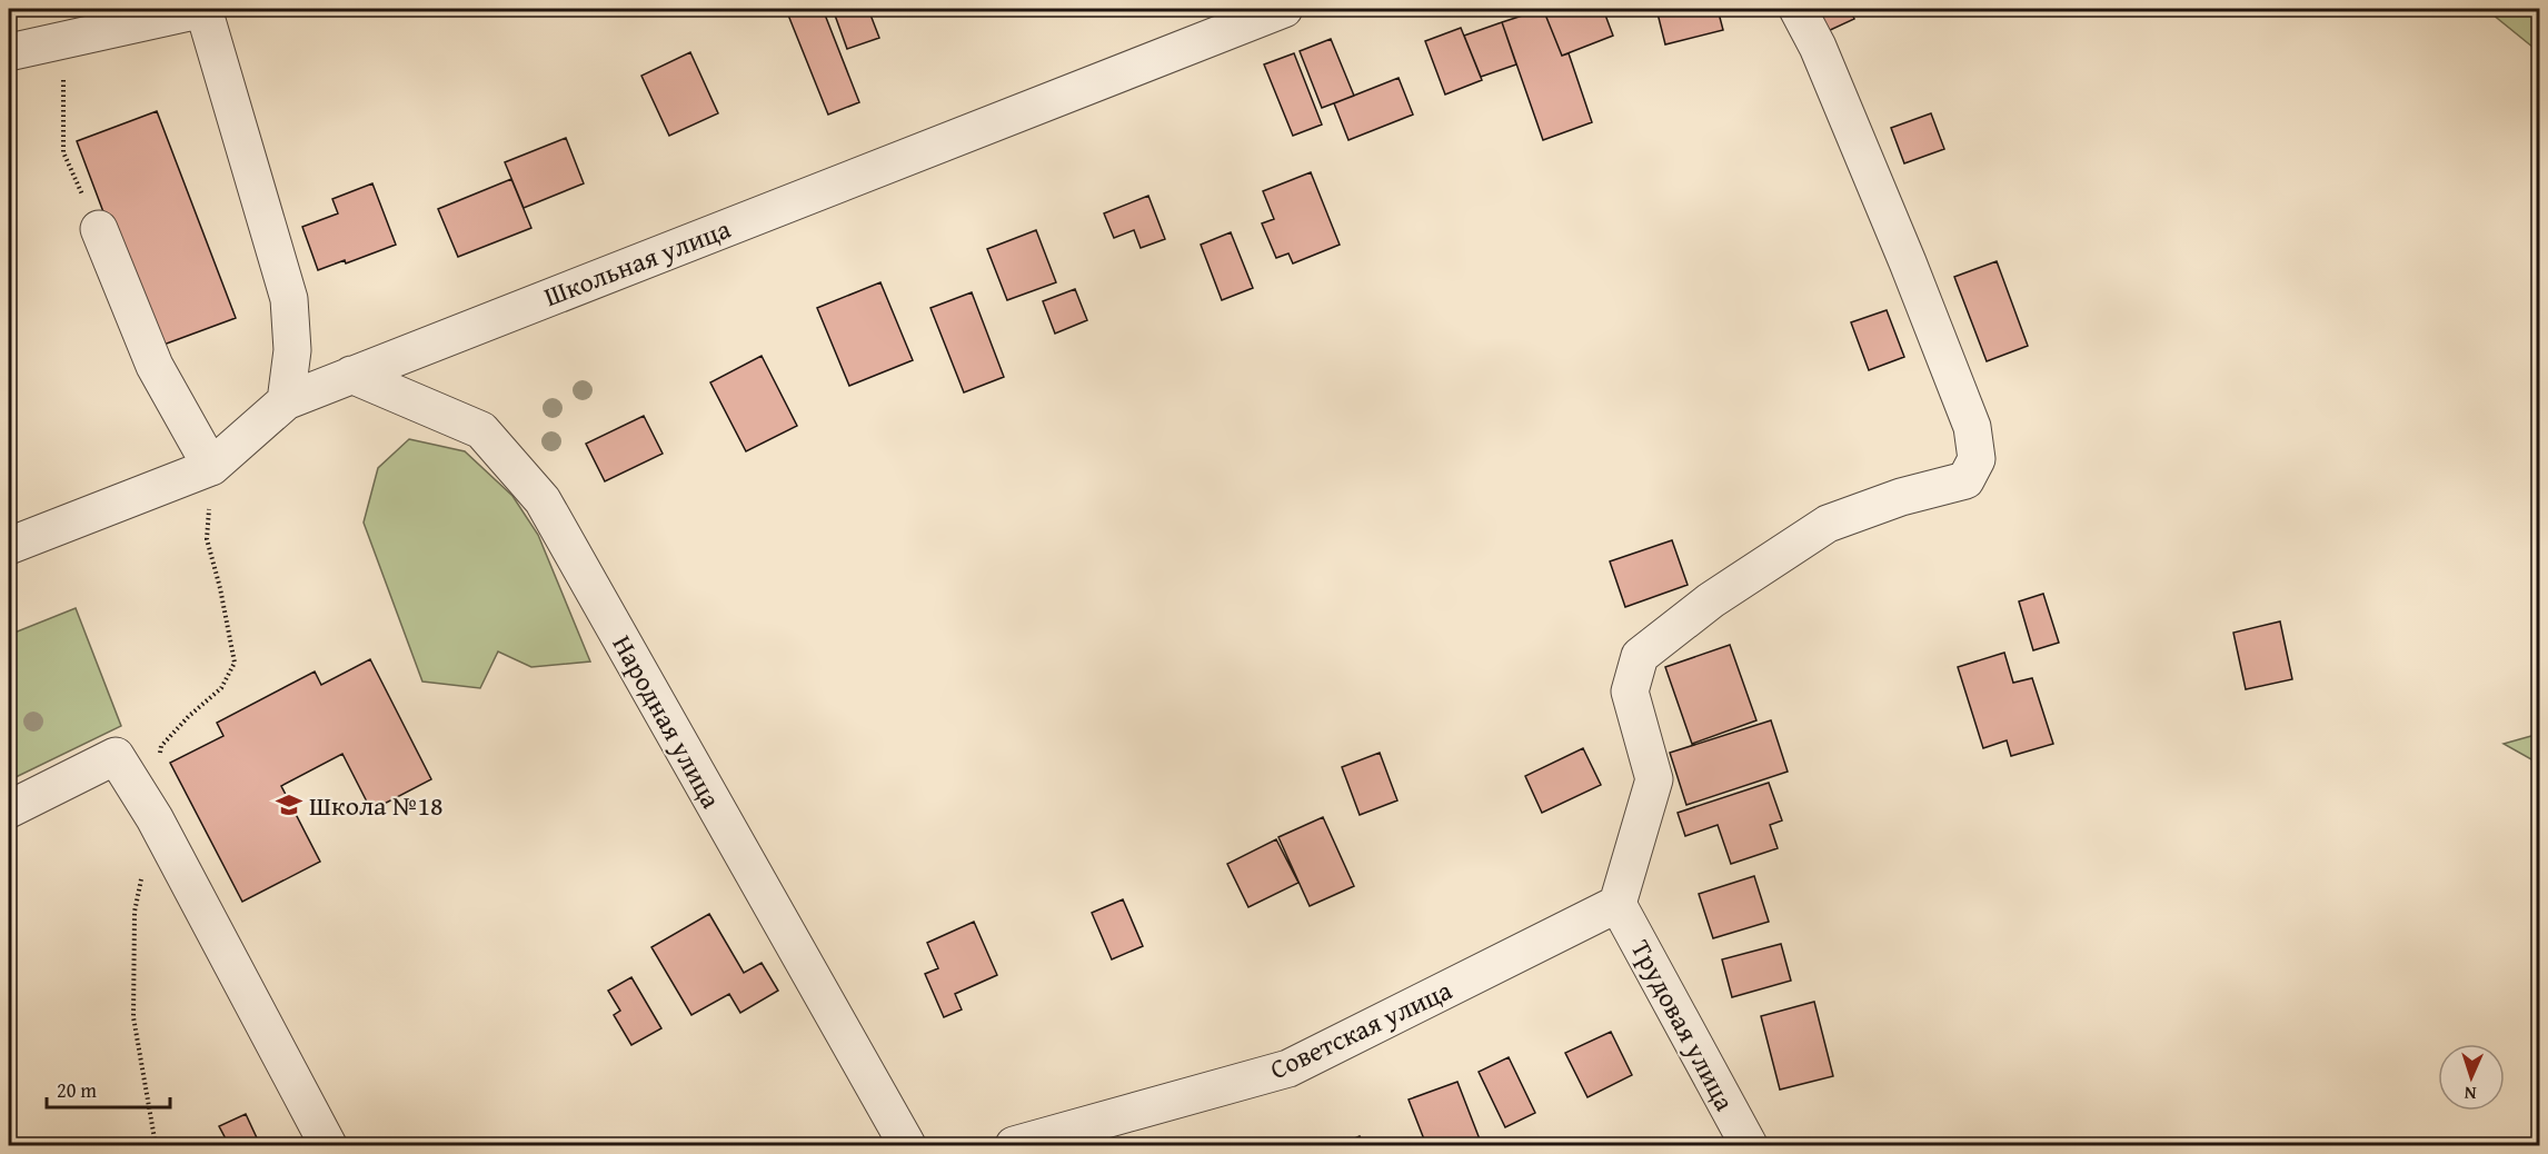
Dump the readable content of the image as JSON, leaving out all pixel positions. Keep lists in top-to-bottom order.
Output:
{
  "streets": {
    "street": [
      "Школьная улица",
      "Народная улица",
      "Трудовая улица",
      "Советская улица"
    ]
  },
  "crossings": [
    ["Школьная улица", "Народная улица"],
    ["Трудовая улица", "Советская улица"]
  ],
  "places": {
    "school or university": ["Школа №18"]
  },
  "scale_bar": "20 m",
  "north": "bottom"
}
